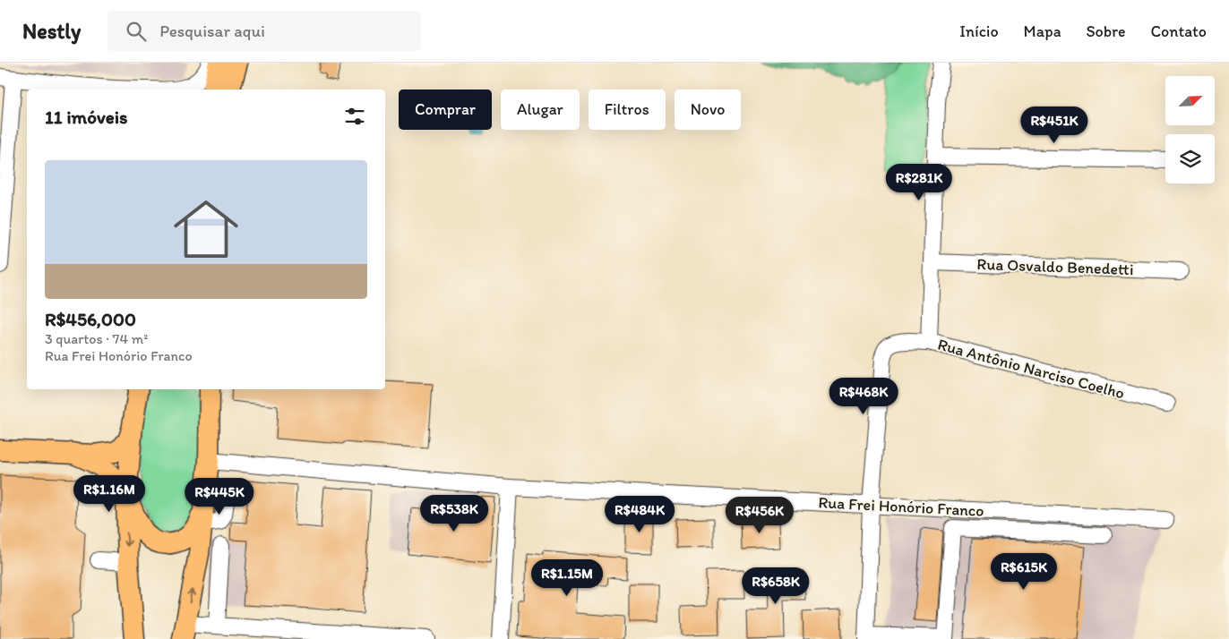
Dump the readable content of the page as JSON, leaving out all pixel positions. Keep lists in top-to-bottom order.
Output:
{
  "streets": {
    "street": ["Rua Osvaldo Benedetti", "Rua Antônio Narciso Coelho", "Rua Frei Honório Franco"]
  },
  "crossings": [
    ["Rua Antônio Narciso Coelho", "Rua Frei Honório Franco"]
  ],
  "north": "top right",
  "page": {
    "header": "Nestly",
    "search": "Pesquisar aqui",
    "nav": [
      "Início",
      "Mapa",
      "Sobre",
      "Contato"
    ],
    "chip": [
      "Comprar",
      "Alugar",
      "Filtros",
      "Novo"
    ],
    "heading": "11 imóveis",
    "price": [
      "R$451K",
      "R$281K",
      "R$468K",
      "R$1.16M",
      "R$445K",
      "R$538K",
      "R$484K",
      "R$456K",
      "R$615K",
      "R$1.15M",
      "R$658K"
    ],
    "list": [
      {
        "name": "R$456,000",
        "note": "3 quartos · 74 m² · Rua Frei Honório Franco"
      }
    ]
  }
}
